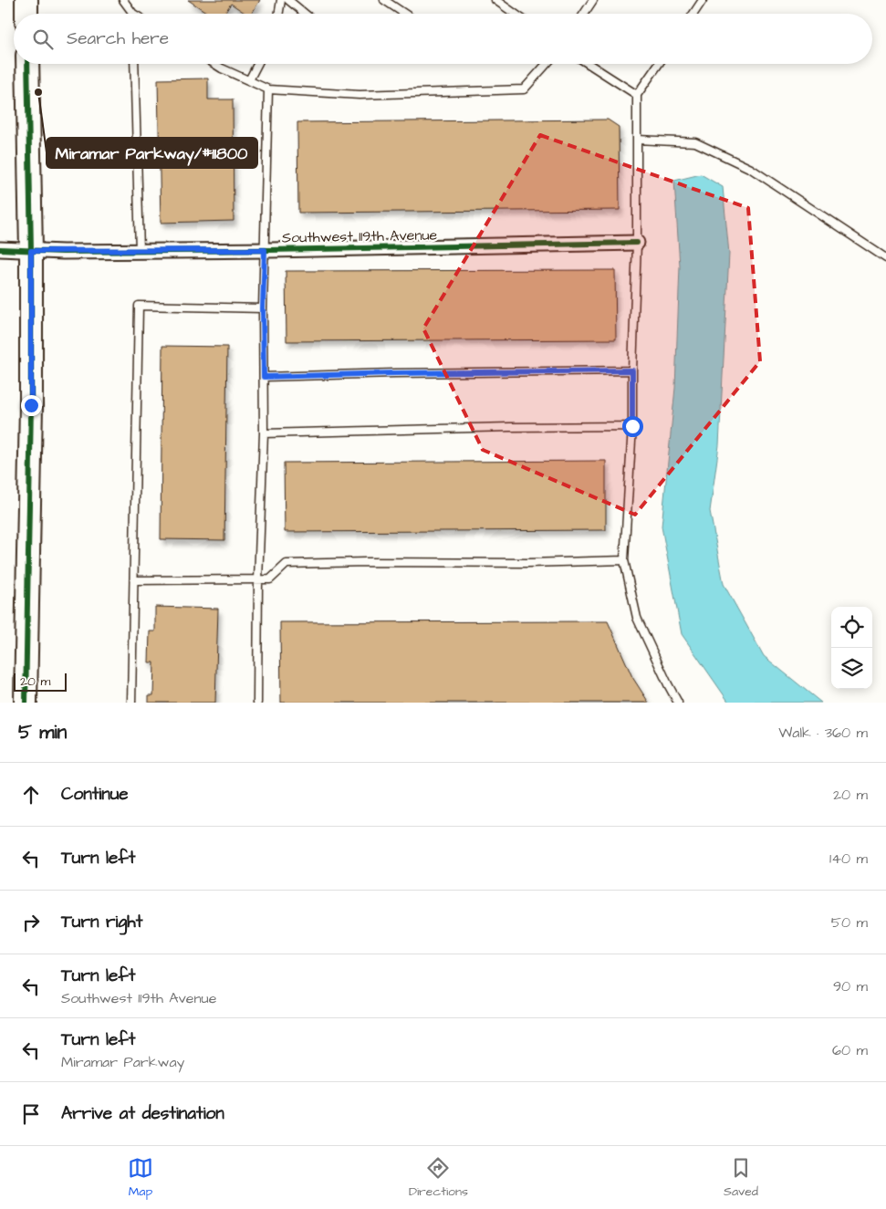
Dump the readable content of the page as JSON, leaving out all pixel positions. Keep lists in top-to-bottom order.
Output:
{
  "streets": {
    "street": ["Southwest 119th Avenue"]
  },
  "places": ["Miramar Parkway/#11800"],
  "scale_bar": "20 m",
  "page": {
    "search": "Search here",
    "scale": "20 m",
    "heading": ["5 min", "Walk · 360 m"],
    "list": [
      ["Continue", "20 m"],
      ["Turn left", "140 m"],
      ["Turn right", "50 m"],
      ["Turn left", "Southwest 119th Avenue", "90 m"],
      ["Turn left", "Miramar Parkway", "60 m"],
      "Arrive at destination"
    ],
    "nav": ["Map", "Directions", "Saved"]
  }
}
